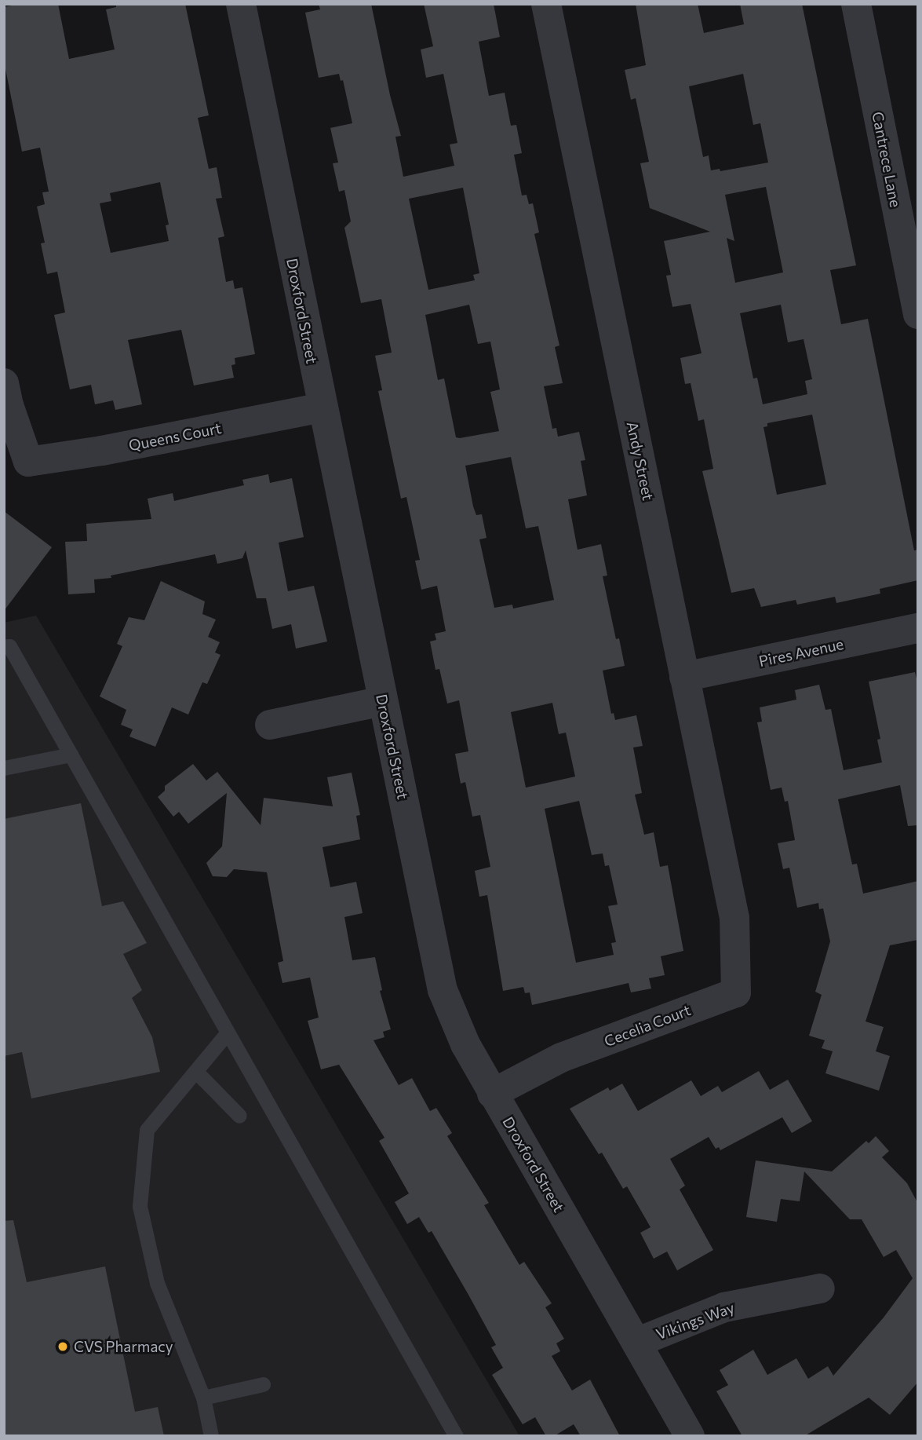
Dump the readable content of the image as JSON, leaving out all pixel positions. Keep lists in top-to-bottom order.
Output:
{
  "streets": {
    "street": [
      "Cantrece Lane",
      "Droxford Street",
      "Queens Court",
      "Andy Street",
      "Pires Avenue",
      "Cecelia Court",
      "Vikings Way"
    ]
  },
  "crossings": [
    ["Droxford Street", "Queens Court"],
    ["Droxford Street", "Cecelia Court"],
    ["Droxford Street", "Vikings Way"],
    ["Andy Street", "Pires Avenue"],
    ["Andy Street", "Cecelia Court"]
  ],
  "places": ["CVS Pharmacy"]
}
